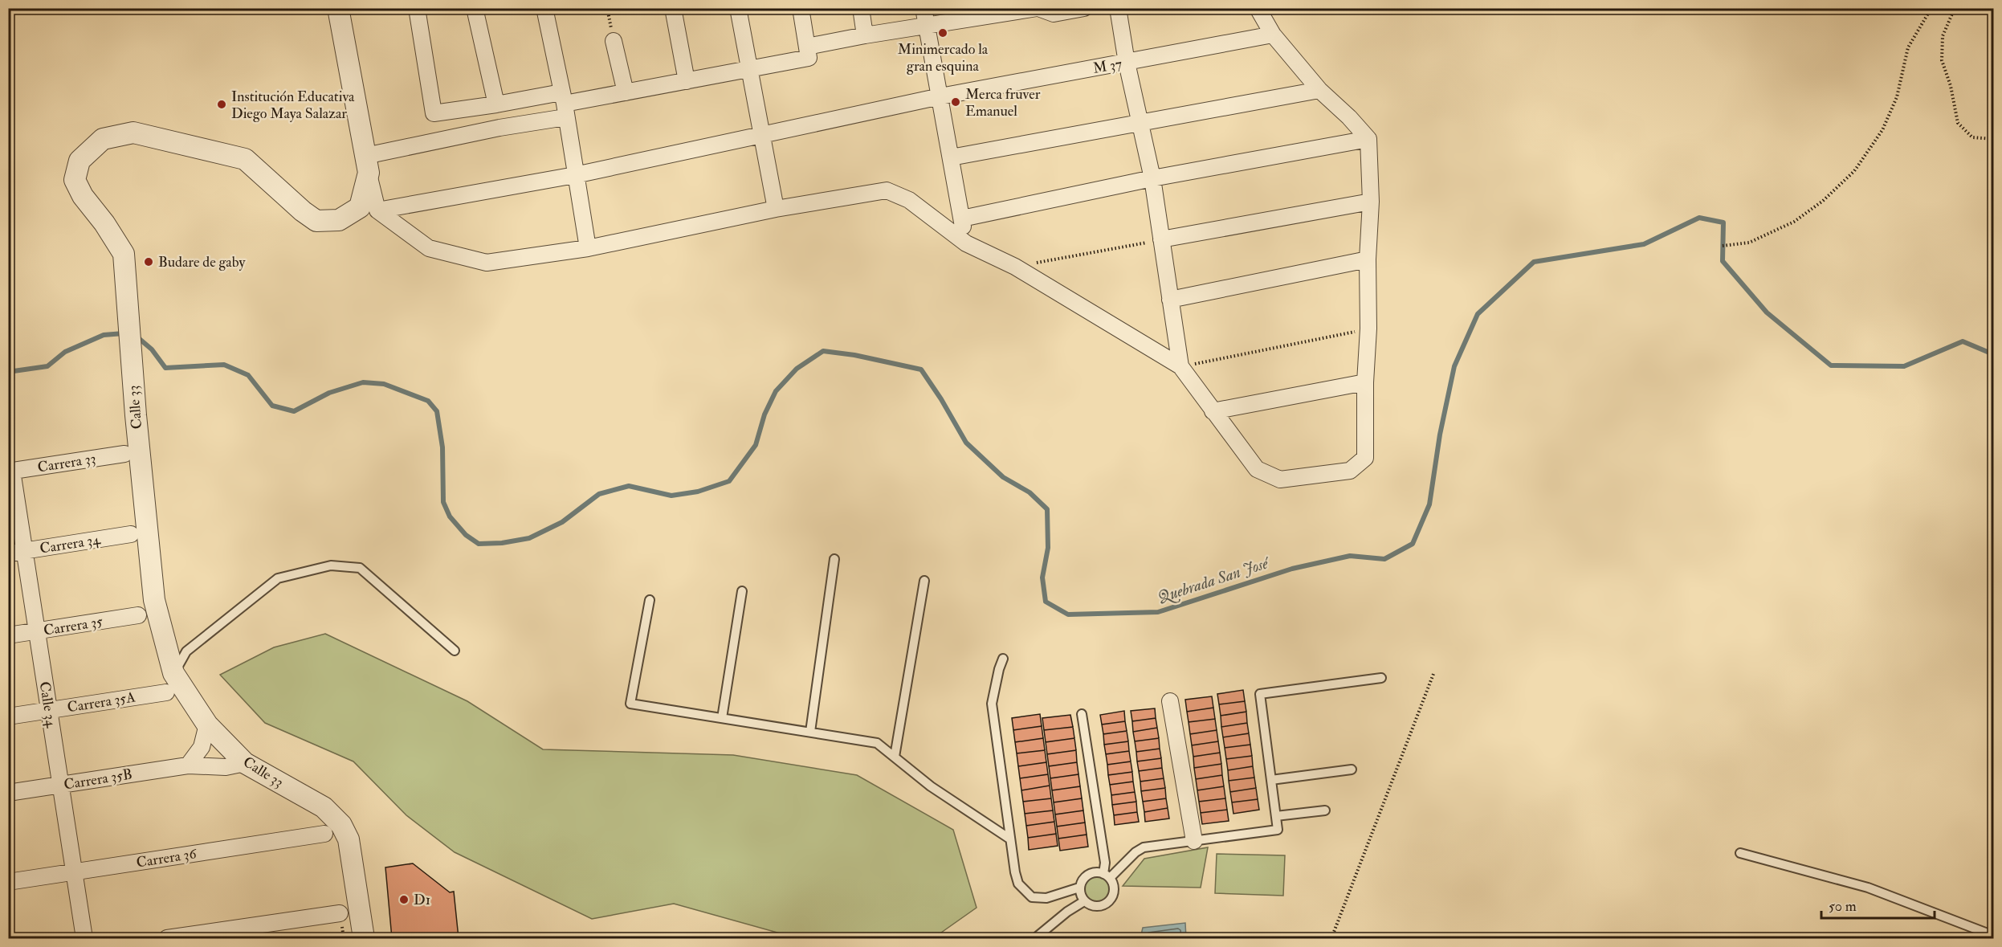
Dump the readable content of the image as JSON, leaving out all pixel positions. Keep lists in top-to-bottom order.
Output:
{
  "streets": {
    "street": [
      "M 37",
      "Calle 33",
      "Carrera 33",
      "Carrera 34",
      "Carrera 35",
      "Carrera 35A",
      "Calle 34",
      "Carrera 35B",
      "Carrera 36"
    ]
  },
  "crossings": [
    ["Calle 33", "Carrera 35A"],
    ["Calle 33", "Carrera 35B"],
    ["Carrera 33", "Calle 34"],
    ["Carrera 34", "Calle 34"],
    ["Carrera 35", "Calle 34"],
    ["Carrera 35A", "Calle 34"],
    ["Calle 34", "Carrera 35B"],
    ["Calle 34", "Carrera 36"]
  ],
  "water": ["Quebrada San José"],
  "places": [
    "Minimercado la gran esquina",
    "Merca fruver Emanuel",
    "Institución Educativa Diego Maya Salazar",
    "Budare de gaby",
    "D1"
  ],
  "scale_bar": "50 m"
}
